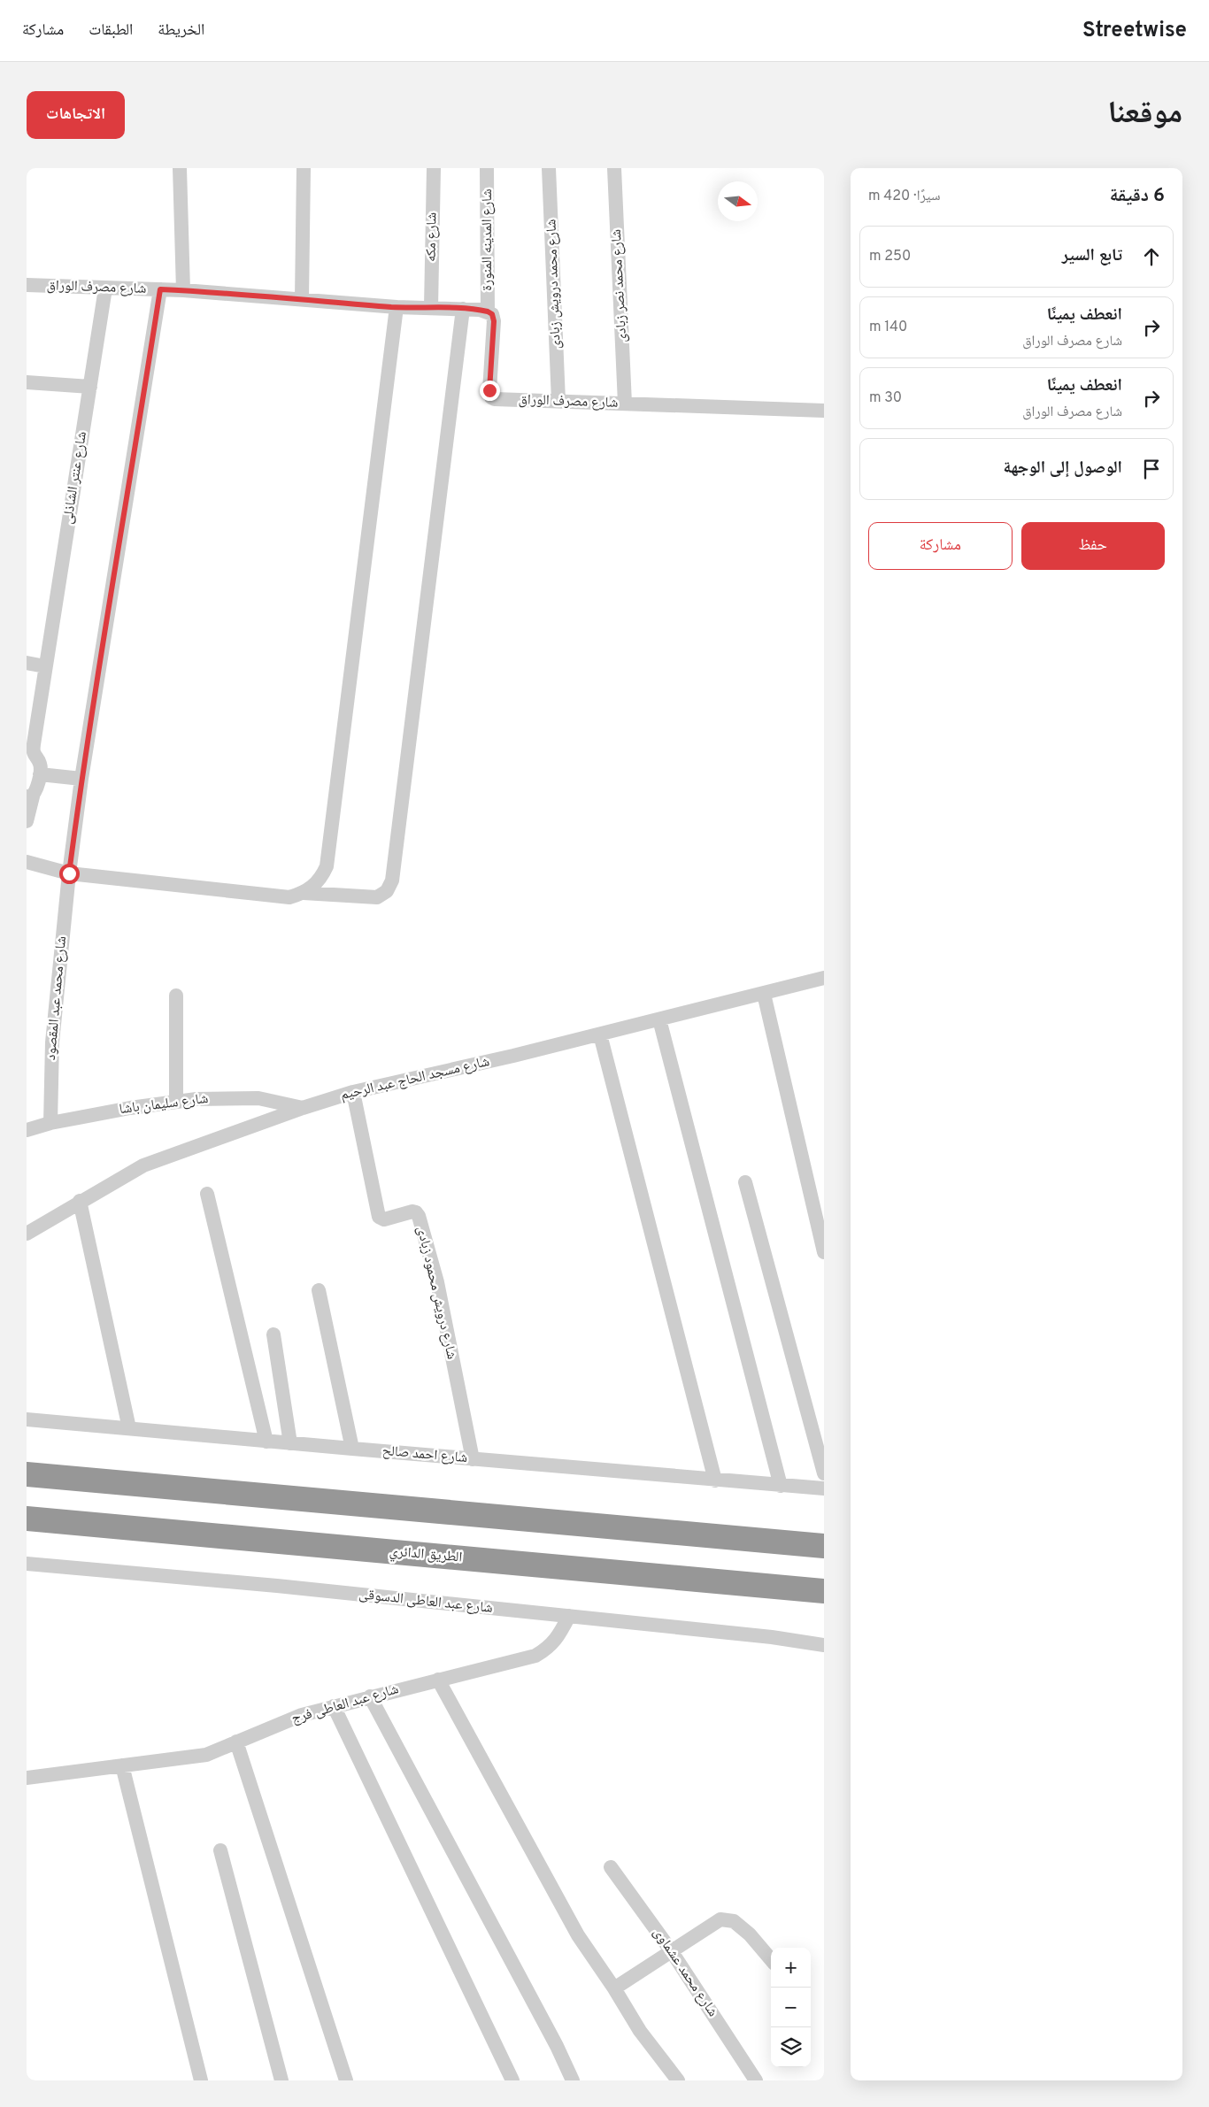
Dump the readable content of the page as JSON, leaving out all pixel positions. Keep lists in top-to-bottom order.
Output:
{
  "streets": {
    "highway": ["الطريق الدائري"],
    "street": [
      "شارع مكه",
      "شارع المدينه المنورة",
      "شارع محمد درويش زبادى",
      "شارع محمد نصر زبادى",
      "شارع مصرف الوراق",
      "شارع عنتر الشاذلى",
      "شارع محمد عبد المقصود",
      "شارع مسجد الحاج عبد الرحيم",
      "شارع سليمان باشا",
      "شارع درويش محمود زبادى",
      "شارع احمد صالح",
      "شارع عبد العاطى الدسوقى",
      "شارع عبد العاطى فرج",
      "شارع محمد عشماوى"
    ]
  },
  "crossings": [
    ["شارع مكه", "شارع مصرف الوراق"],
    ["شارع المدينه المنورة", "شارع مصرف الوراق"],
    ["شارع محمد درويش زبادى", "شارع مصرف الوراق"],
    ["شارع محمد نصر زبادى", "شارع مصرف الوراق"],
    ["شارع مصرف الوراق", "شارع عنتر الشاذلى"],
    ["شارع مصرف الوراق", "شارع محمد عبد المقصود"],
    ["شارع محمد عبد المقصود", "شارع سليمان باشا"],
    ["شارع مسجد الحاج عبد الرحيم", "شارع سليمان باشا"],
    ["شارع مسجد الحاج عبد الرحيم", "شارع درويش محمود زبادى"],
    ["شارع درويش محمود زبادى", "شارع احمد صالح"],
    ["شارع عبد العاطى الدسوقى", "شارع عبد العاطى فرج"]
  ],
  "north": "right",
  "page": {
    "header": "Streetwise",
    "nav": ["الخريطة", "الطبقات", "مشاركة"],
    "title": "موقعنا",
    "buttons": [
      "الاتجاهات",
      ["حفظ", "مشاركة"]
    ],
    "heading": ["6 دقيقة", "سيرًا · 420 m"],
    "list": [
      ["تابع السير", "250 m"],
      ["انعطف يمينًا", "شارع مصرف الوراق", "140 m"],
      ["انعطف يمينًا", "شارع مصرف الوراق", "30 m"],
      "الوصول إلى الوجهة"
    ],
    "map_buttons": ["+", "−"]
  }
}
